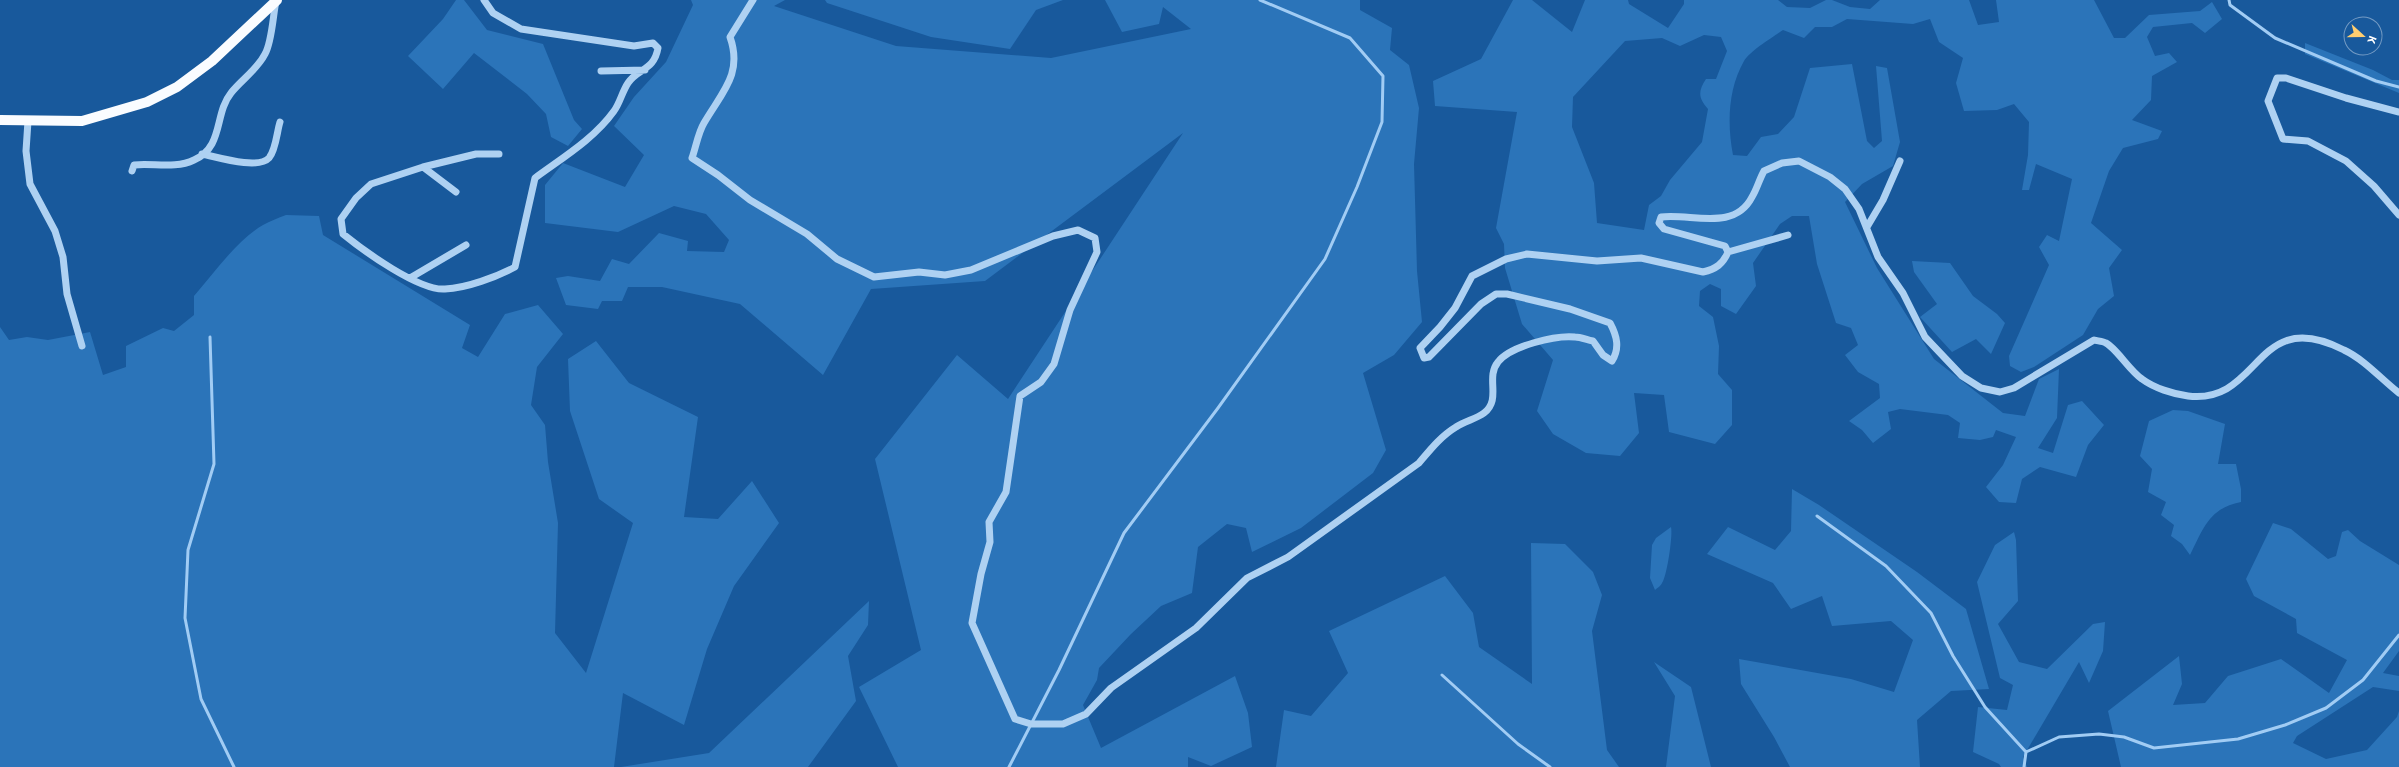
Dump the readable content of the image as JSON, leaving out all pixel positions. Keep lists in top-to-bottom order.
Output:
{
  "north": "right"
}
